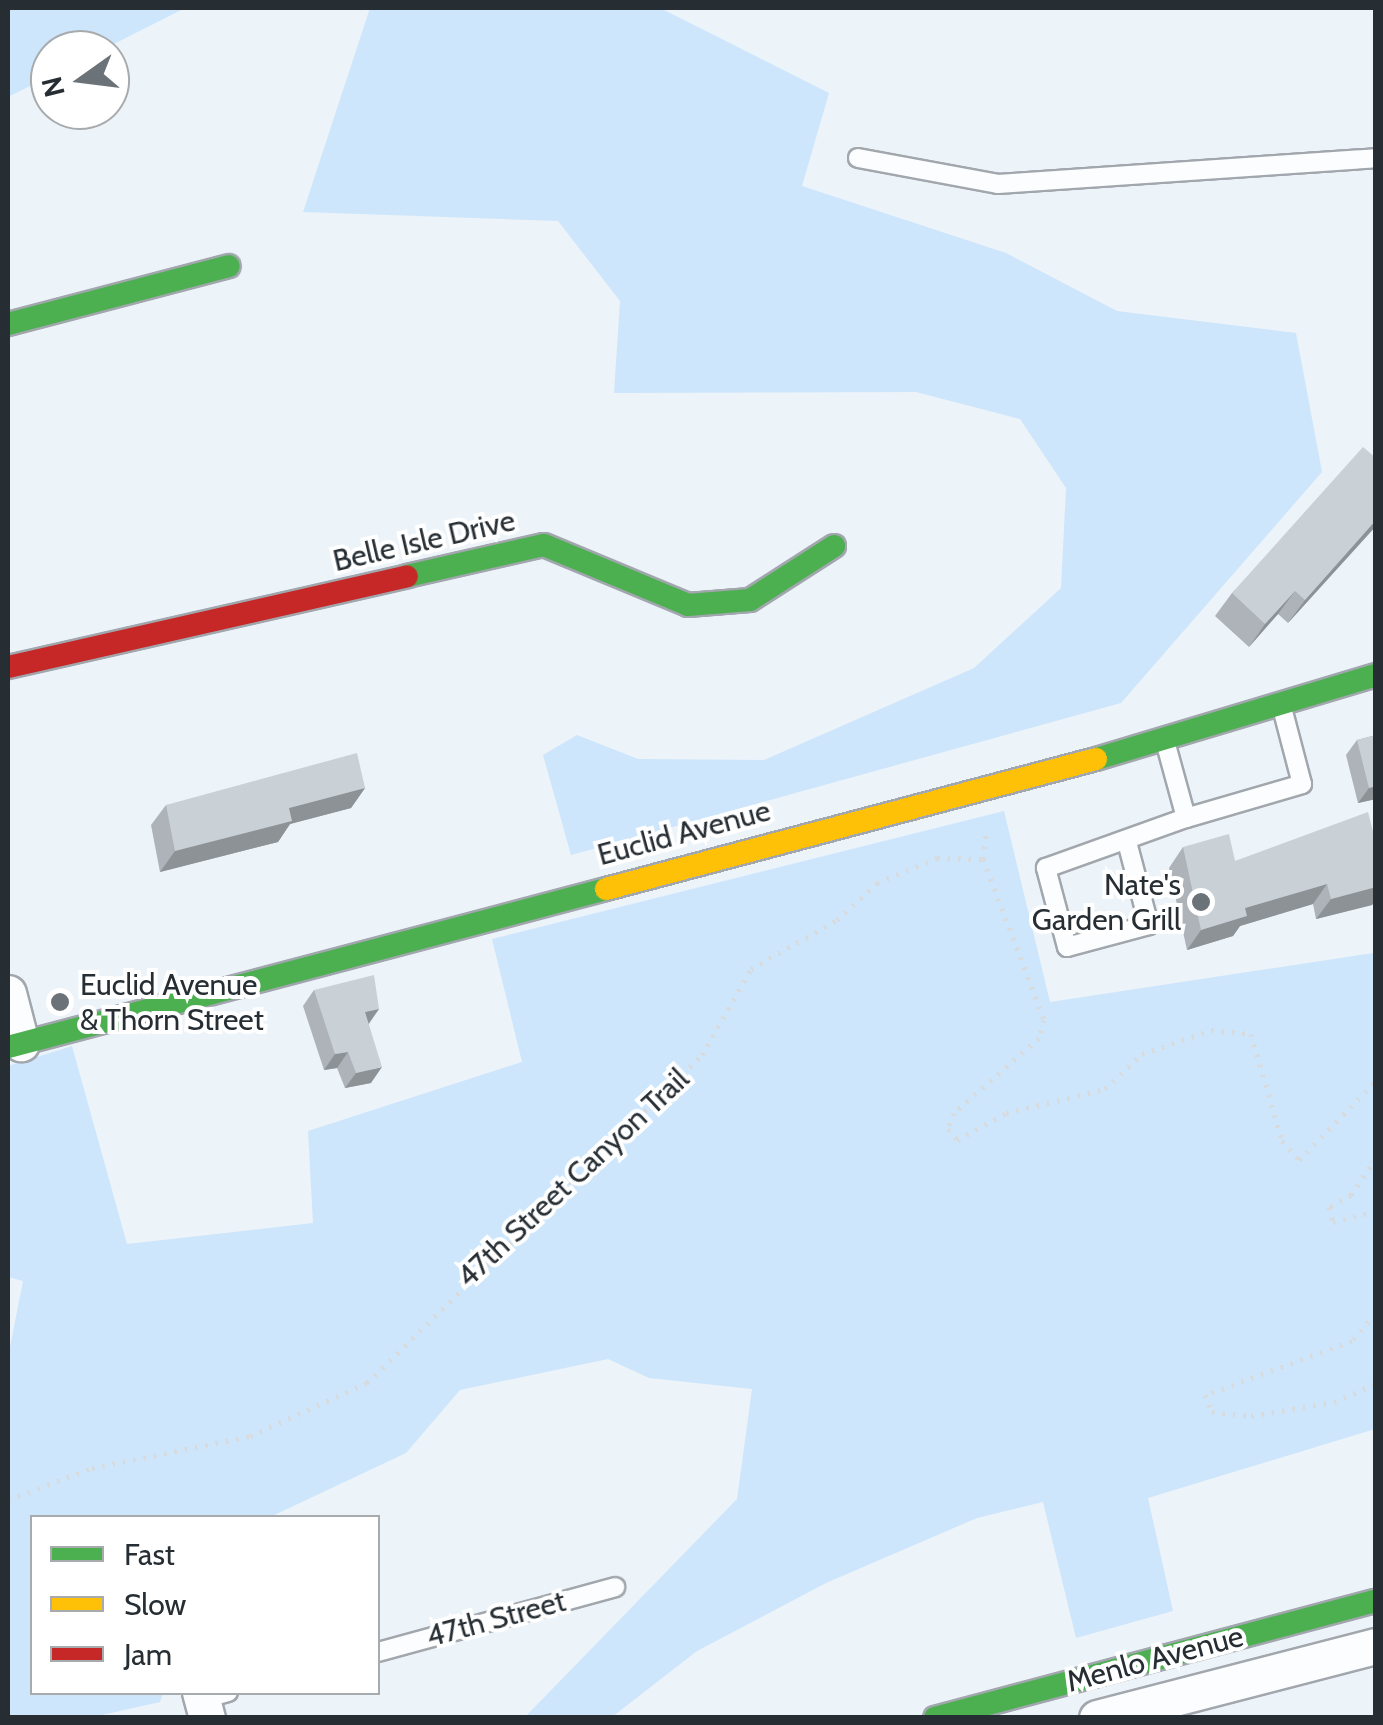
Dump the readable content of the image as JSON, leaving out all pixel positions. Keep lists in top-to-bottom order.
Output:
{
  "streets": {
    "street": ["Belle Isle Drive", "Euclid Avenue", "Menlo Avenue"],
    "lane": ["47th Street"],
    "path": ["47th Street Canyon Trail"]
  },
  "places": ["Nate's Garden Grill", "Euclid Avenue & Thorn Street"],
  "legend": ["Fast", "Slow", "Jam"],
  "north": "left"
}
